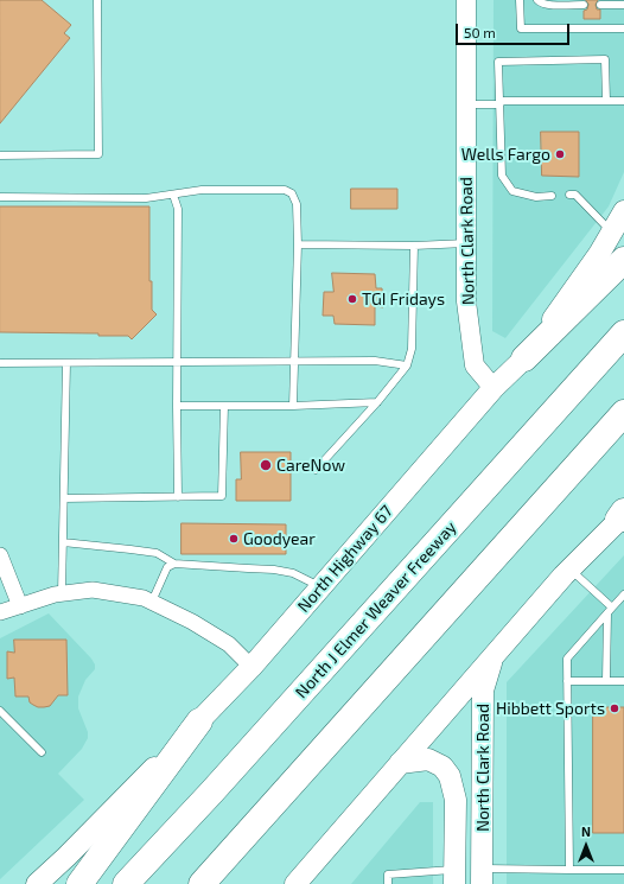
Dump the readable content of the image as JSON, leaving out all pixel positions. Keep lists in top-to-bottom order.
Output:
{
  "streets": {
    "highway": ["North J Elmer Weaver Freeway"],
    "main road": ["North Clark Road", "North Highway 67"]
  },
  "crossings": [
    ["North Clark Road", "North Highway 67"]
  ],
  "places": [
    "Wells Fargo",
    "TGI Fridays",
    "CareNow",
    "Goodyear",
    "Hibbett Sports"
  ],
  "scale_bar": "50 m",
  "north": "top"
}
